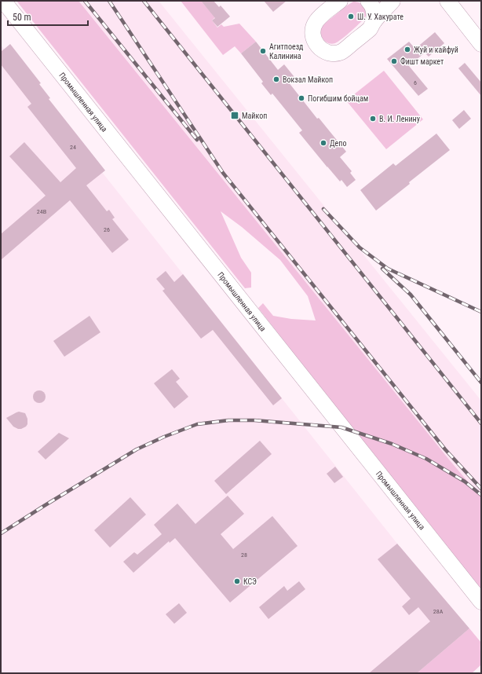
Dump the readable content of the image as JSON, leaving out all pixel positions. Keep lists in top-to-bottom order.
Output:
{
  "streets": {
    "main road": ["Промышленная улица"]
  },
  "places": {
    "other": [
      "Ш. У. Хакурате",
      "Жуй и кайфуй",
      "Агитпоезд Калинина",
      "Фишт маркет",
      "Вокзал Майкоп",
      "Погибшим бойцам",
      "В. И. Ленину",
      "Депо",
      "КСЭ"
    ],
    "transit": ["Майкоп"]
  },
  "house_numbers": [
    "6",
    "24",
    "24В",
    "26",
    "28",
    "28А"
  ],
  "scale_bar": "50 m"
}
